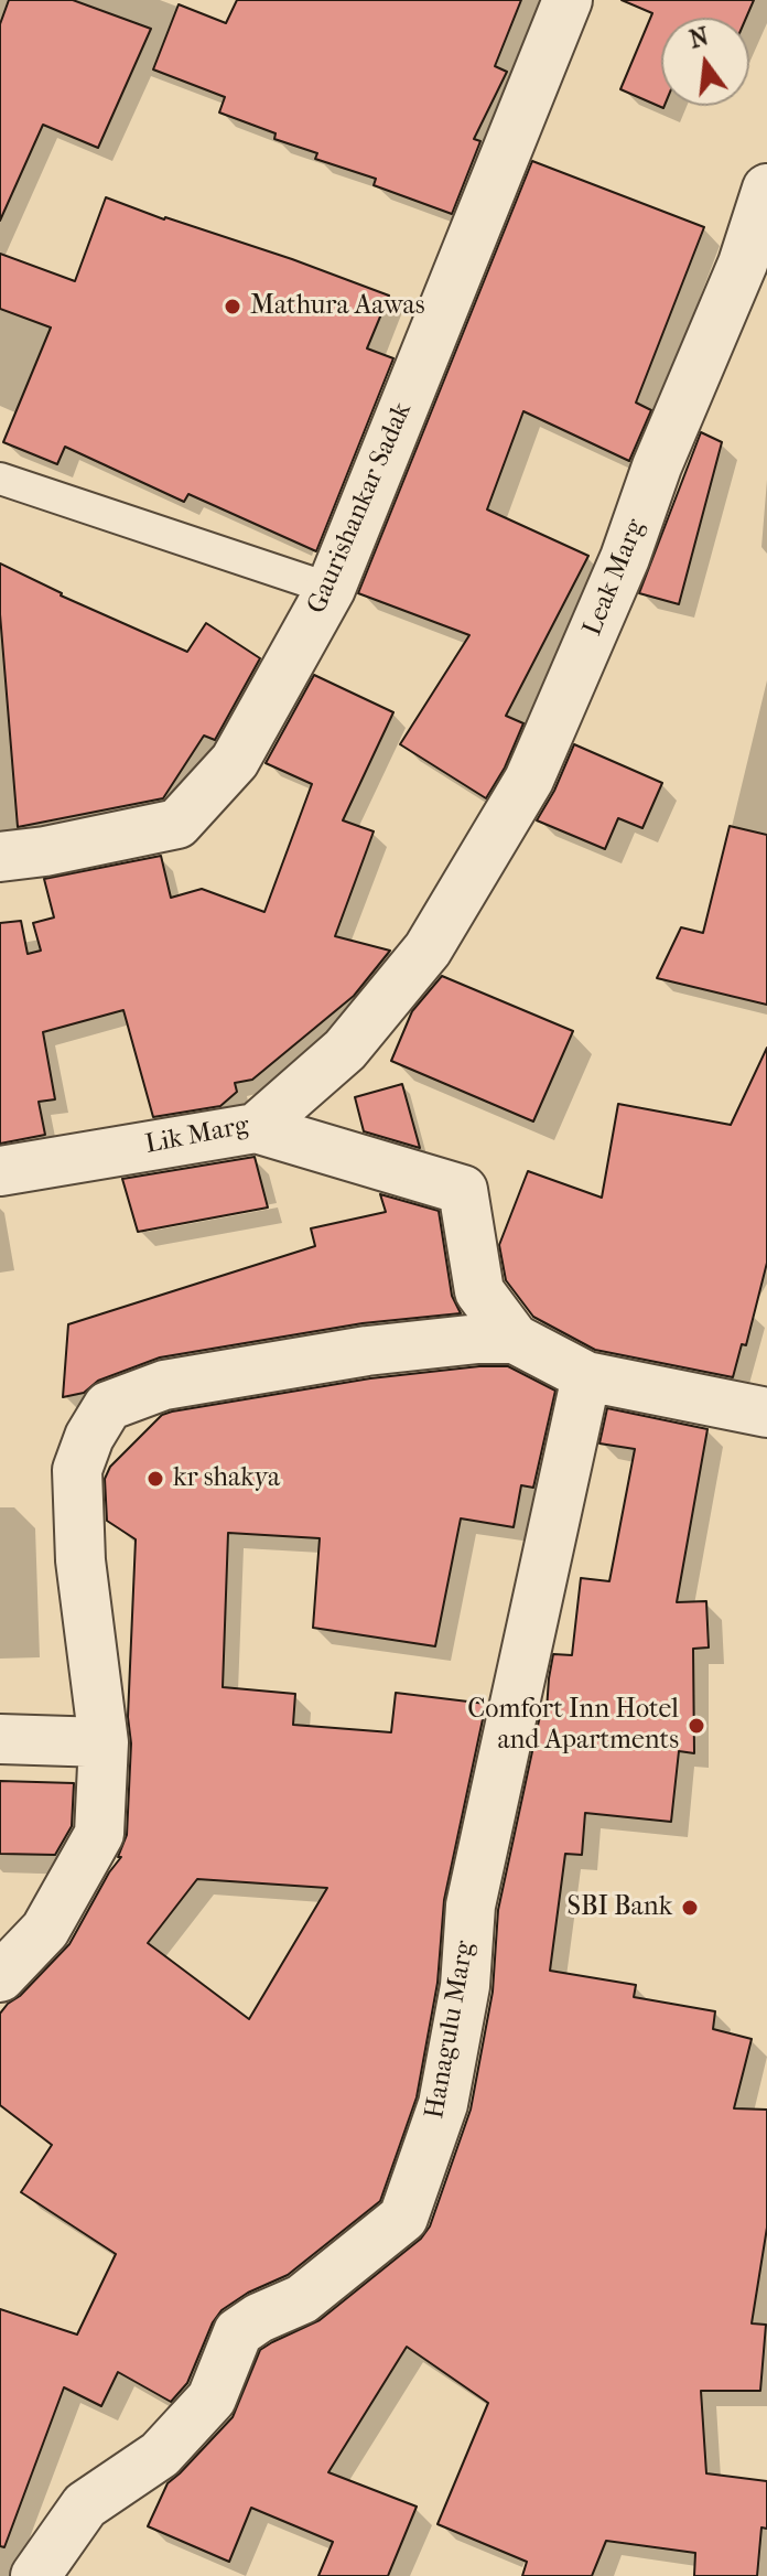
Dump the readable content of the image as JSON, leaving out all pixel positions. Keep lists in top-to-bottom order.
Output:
{
  "streets": {
    "street": [
      "Gaurishankar Sadak",
      "Leak Marg",
      "Lik Marg",
      "Hanagulu Marg"
    ]
  },
  "crossings": [
    ["Leak Marg", "Lik Marg"]
  ],
  "places": [
    "Mathura Aawas",
    "kr shakya",
    "Comfort Inn Hotel and Apartments",
    "SBI Bank"
  ],
  "north": "top"
}
